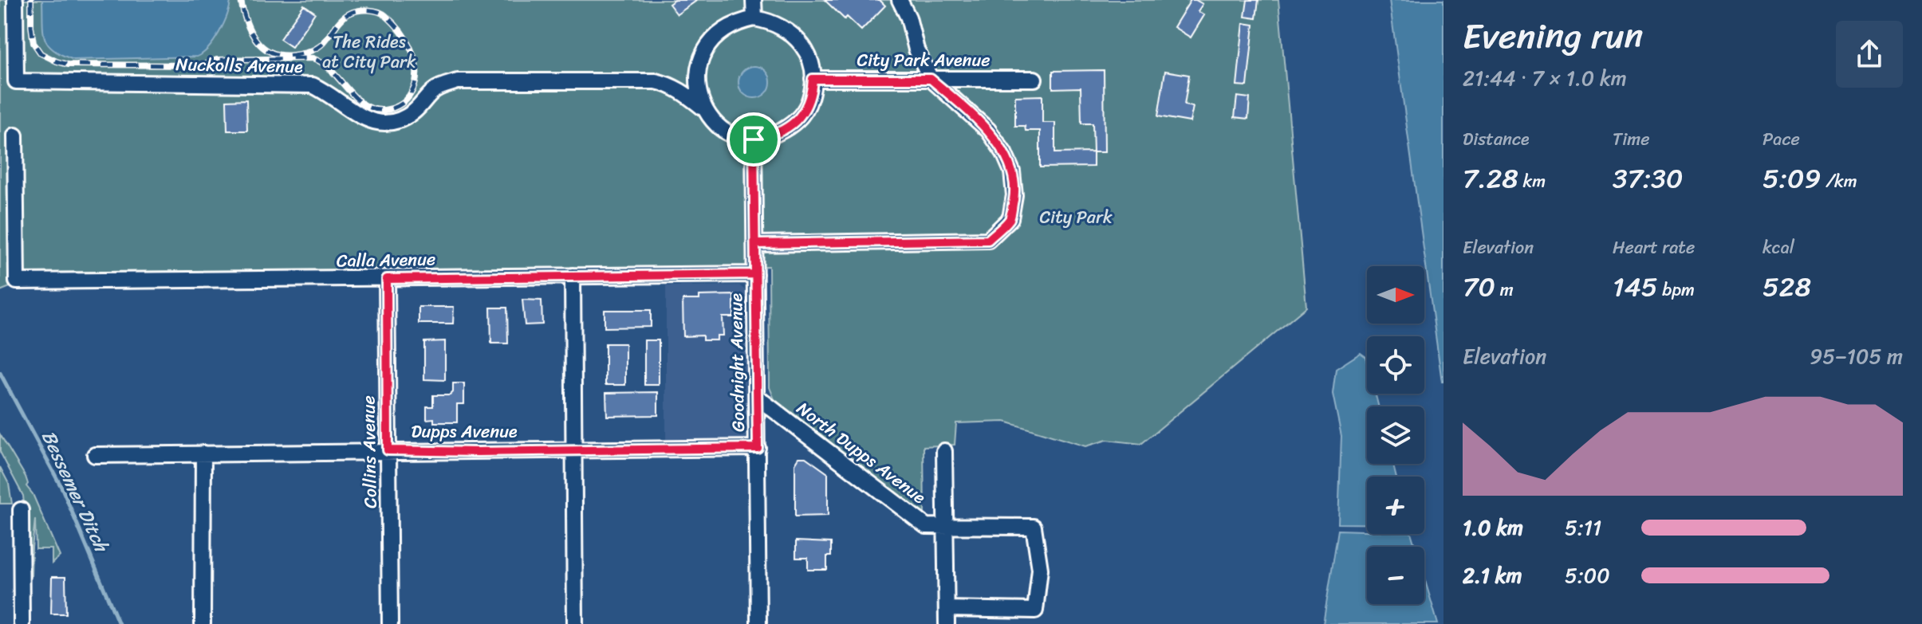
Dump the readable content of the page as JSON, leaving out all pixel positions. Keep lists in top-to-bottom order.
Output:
{
  "streets": {
    "street": [
      "City Park Avenue",
      "Nuckolls Avenue",
      "Calla Avenue",
      "Goodnight Avenue",
      "Dupps Avenue",
      "Collins Avenue",
      "North Dupps Avenue"
    ]
  },
  "crossings": [
    ["City Park Avenue", "Nuckolls Avenue"],
    ["City Park Avenue", "Goodnight Avenue"],
    ["Nuckolls Avenue", "Goodnight Avenue"],
    ["Calla Avenue", "Goodnight Avenue"],
    ["Calla Avenue", "Collins Avenue"],
    ["Goodnight Avenue", "Dupps Avenue"],
    ["Goodnight Avenue", "North Dupps Avenue"],
    ["Dupps Avenue", "Collins Avenue"]
  ],
  "water": ["Bessemer Ditch"],
  "parks": ["The Rides at City Park", "City Park"],
  "north": "right",
  "page": {
    "heading": ["Evening run", "21:44 · 7 × 1.0 km"],
    "stats": [
      ["Distance", "7.28 km"],
      ["Time", "37:30"],
      ["Pace", "5:09 /km"],
      ["Elevation", "70 m"],
      ["Heart rate", "145 bpm"],
      ["kcal", "528"]
    ],
    "map_buttons": ["+", "−"],
    "chart": ["Elevation", "95–105 m"],
    "list": [
      {
        "name": "1.0 km",
        "note": "5:11"
      },
      {
        "name": "2.1 km",
        "note": "5:00"
      }
    ]
  }
}
